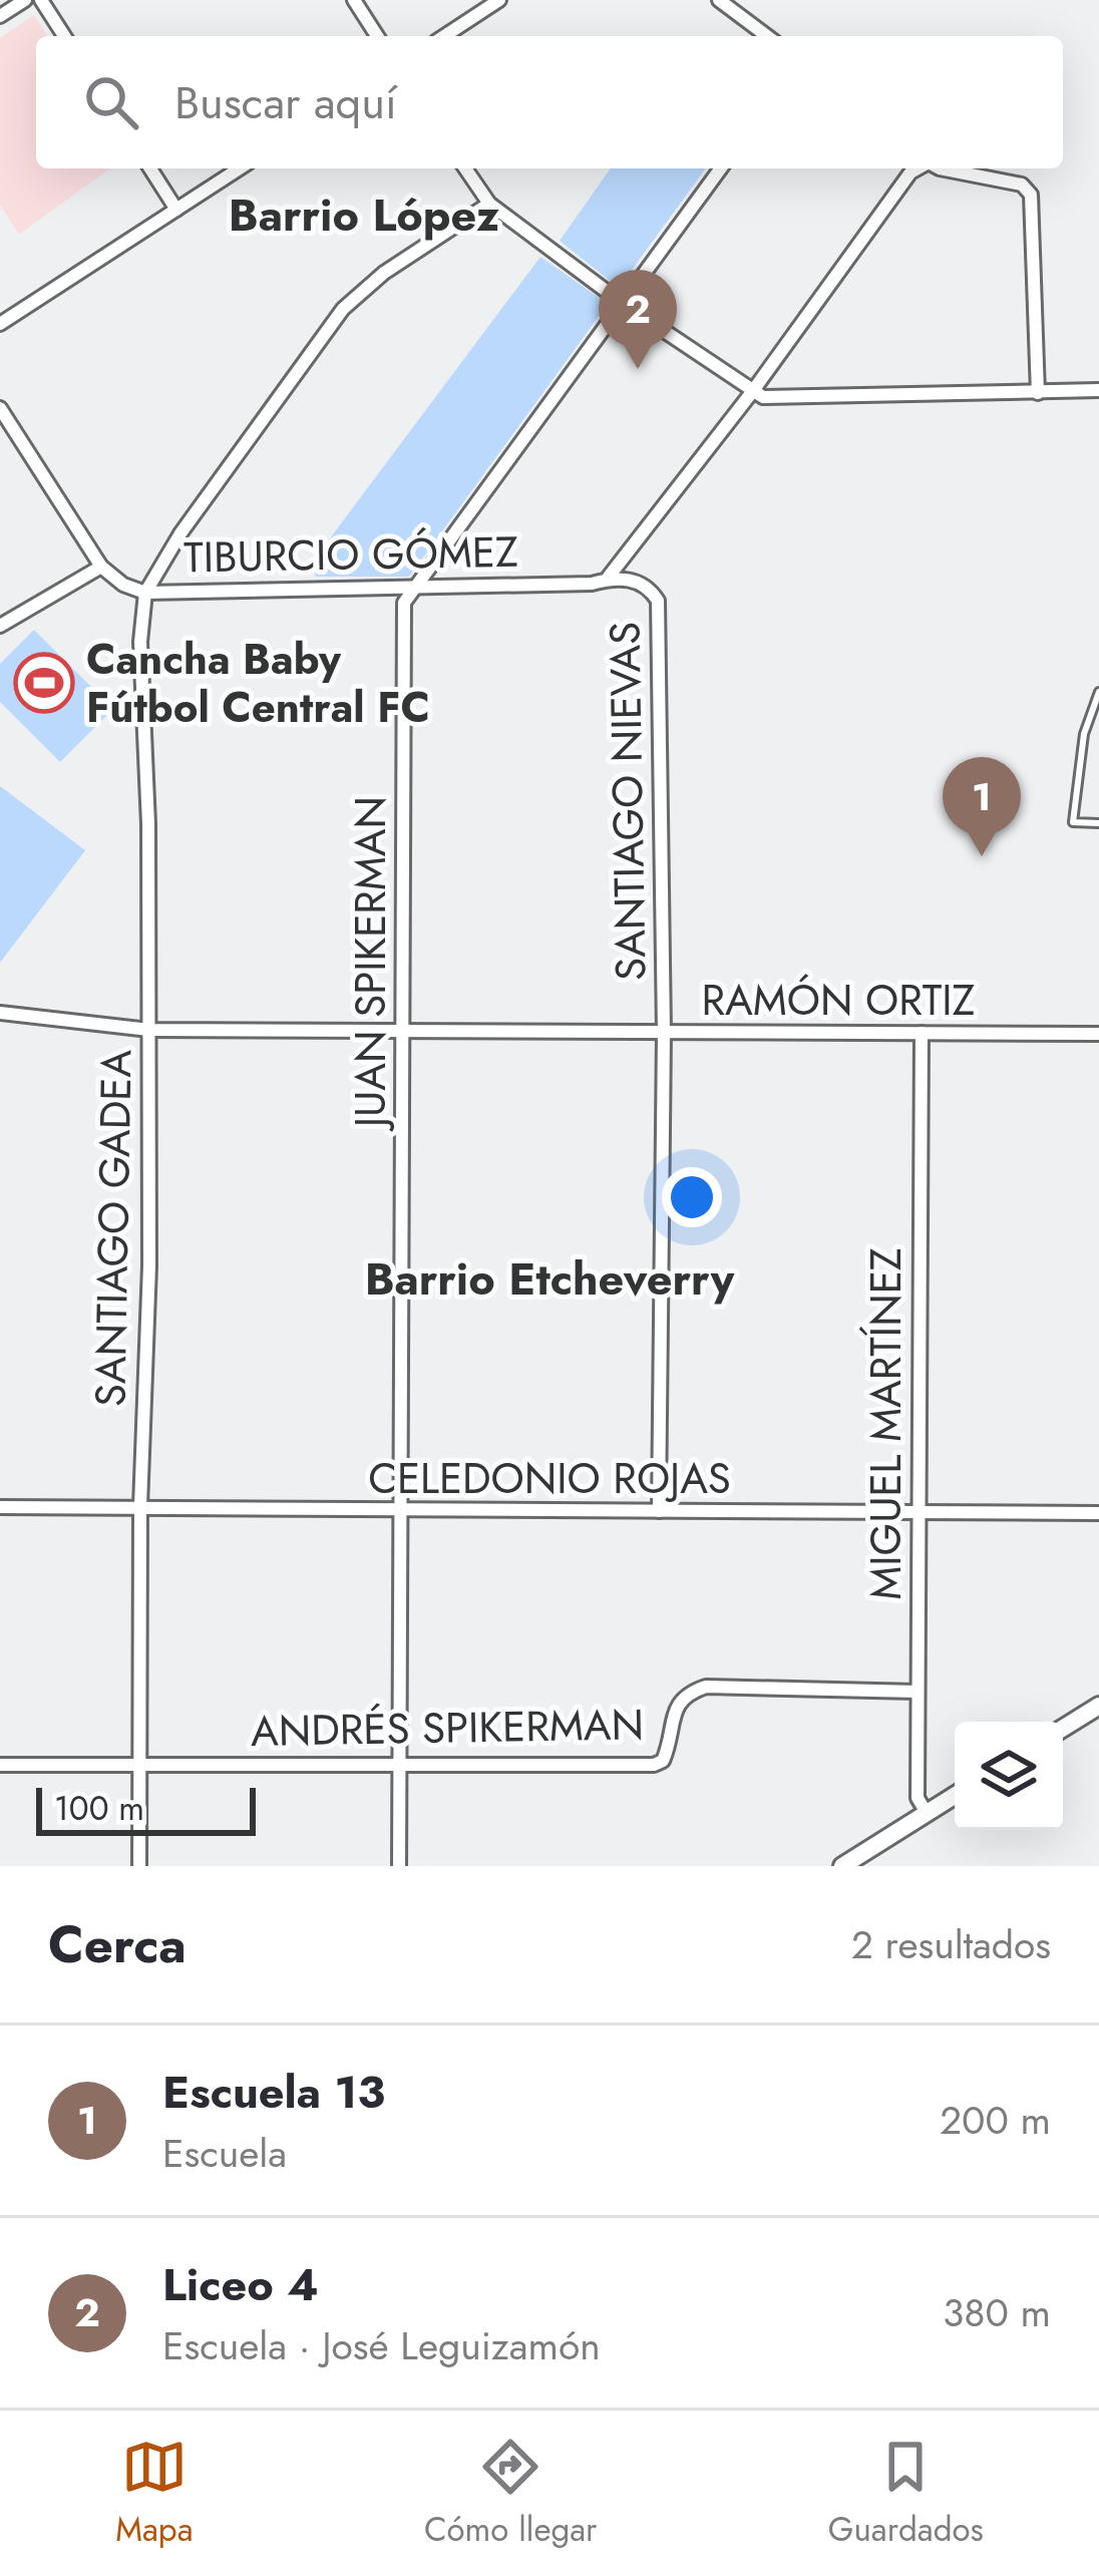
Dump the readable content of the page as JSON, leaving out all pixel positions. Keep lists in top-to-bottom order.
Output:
{
  "streets": {
    "street": [
      "TIBURCIO GÓMEZ",
      "SANTIAGO NIEVAS",
      "JUAN SPIKERMAN",
      "RAMÓN ORTIZ",
      "SANTIAGO GADEA",
      "MIGUEL MARTÍNEZ",
      "CELEDONIO ROJAS",
      "ANDRÉS SPIKERMAN"
    ]
  },
  "crossings": [
    ["TIBURCIO GÓMEZ", "SANTIAGO NIEVAS"],
    ["TIBURCIO GÓMEZ", "JUAN SPIKERMAN"],
    ["TIBURCIO GÓMEZ", "SANTIAGO GADEA"],
    ["SANTIAGO NIEVAS", "RAMÓN ORTIZ"],
    ["SANTIAGO NIEVAS", "CELEDONIO ROJAS"],
    ["JUAN SPIKERMAN", "RAMÓN ORTIZ"],
    ["JUAN SPIKERMAN", "CELEDONIO ROJAS"],
    ["JUAN SPIKERMAN", "ANDRÉS SPIKERMAN"],
    ["RAMÓN ORTIZ", "SANTIAGO GADEA"],
    ["RAMÓN ORTIZ", "MIGUEL MARTÍNEZ"],
    ["SANTIAGO GADEA", "CELEDONIO ROJAS"],
    ["SANTIAGO GADEA", "ANDRÉS SPIKERMAN"],
    ["MIGUEL MARTÍNEZ", "CELEDONIO ROJAS"],
    ["MIGUEL MARTÍNEZ", "ANDRÉS SPIKERMAN"]
  ],
  "districts": ["Barrio López", "Barrio Etcheverry"],
  "places": {
    "sports": ["Cancha Baby Fútbol Central FC"]
  },
  "scale_bar": "100 m",
  "page": {
    "search": "Buscar aquí",
    "pins": ["2", "1"],
    "scale": "100 m",
    "heading": ["Cerca", "2 resultados"],
    "list": [
      {
        "mark": "1",
        "name": "Escuela 13",
        "note": "Escuela",
        "value": "200 m"
      },
      {
        "mark": "2",
        "name": "Liceo 4",
        "note": "Escuela · José Leguizamón",
        "value": "380 m"
      }
    ],
    "nav": ["Mapa", "Cómo llegar", "Guardados"]
  }
}
